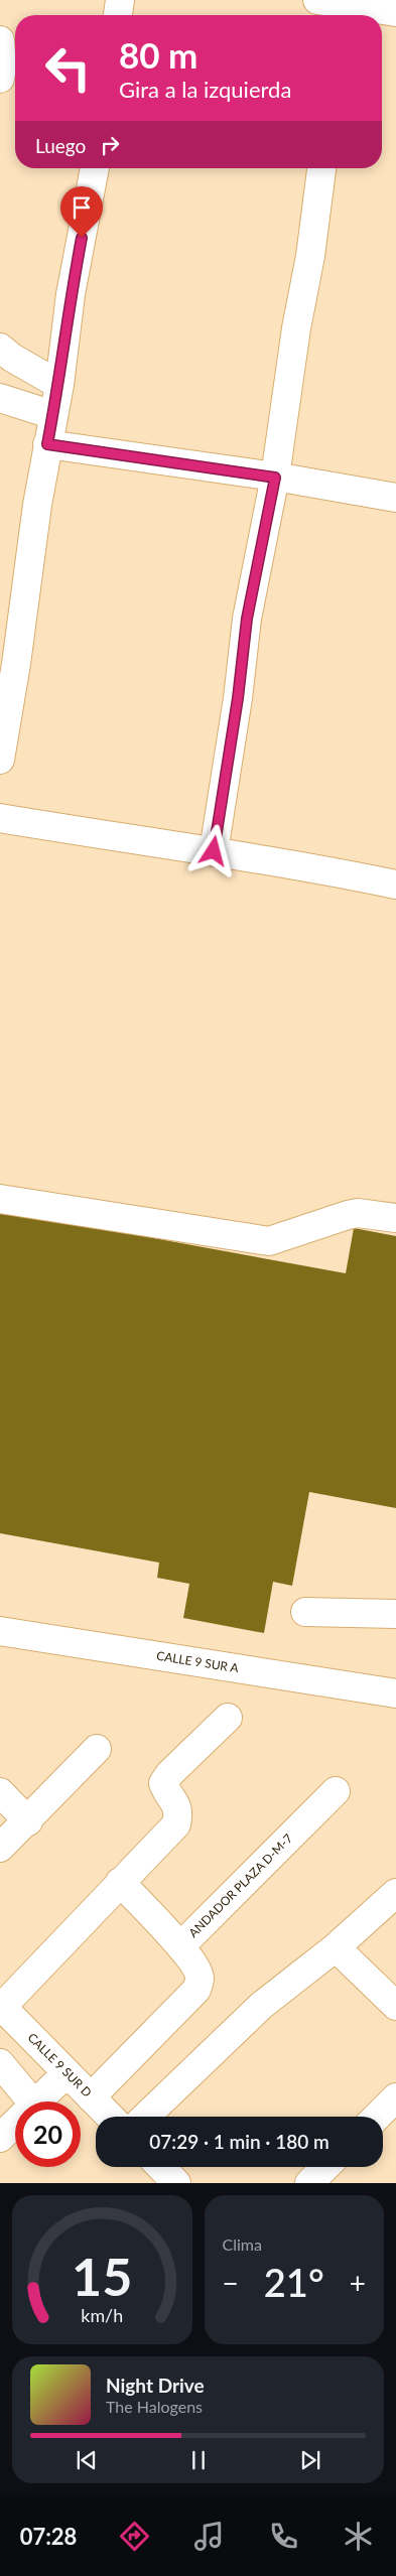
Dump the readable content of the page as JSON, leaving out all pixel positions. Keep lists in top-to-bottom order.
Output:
{
  "streets": {
    "street": ["CALLE 9 SUR A", "ANDADOR PLAZA D-M-7", "CALLE 9 SUR D"]
  },
  "crossings": [
    ["ANDADOR PLAZA D-M-7", "CALLE 9 SUR D"]
  ],
  "page": {
    "turn": ["80 m", "Gira a la izquierda"],
    "then": "Luego",
    "limit": "20",
    "trip": "07:29 · 1 min · 180 m",
    "tile": "Clima",
    "heat": ["−", "21°", "+"],
    "song": ["Night Drive", "The Halogens"],
    "tabs": "07:28",
    "gauge": ["15", "km/h"]
  }
}
